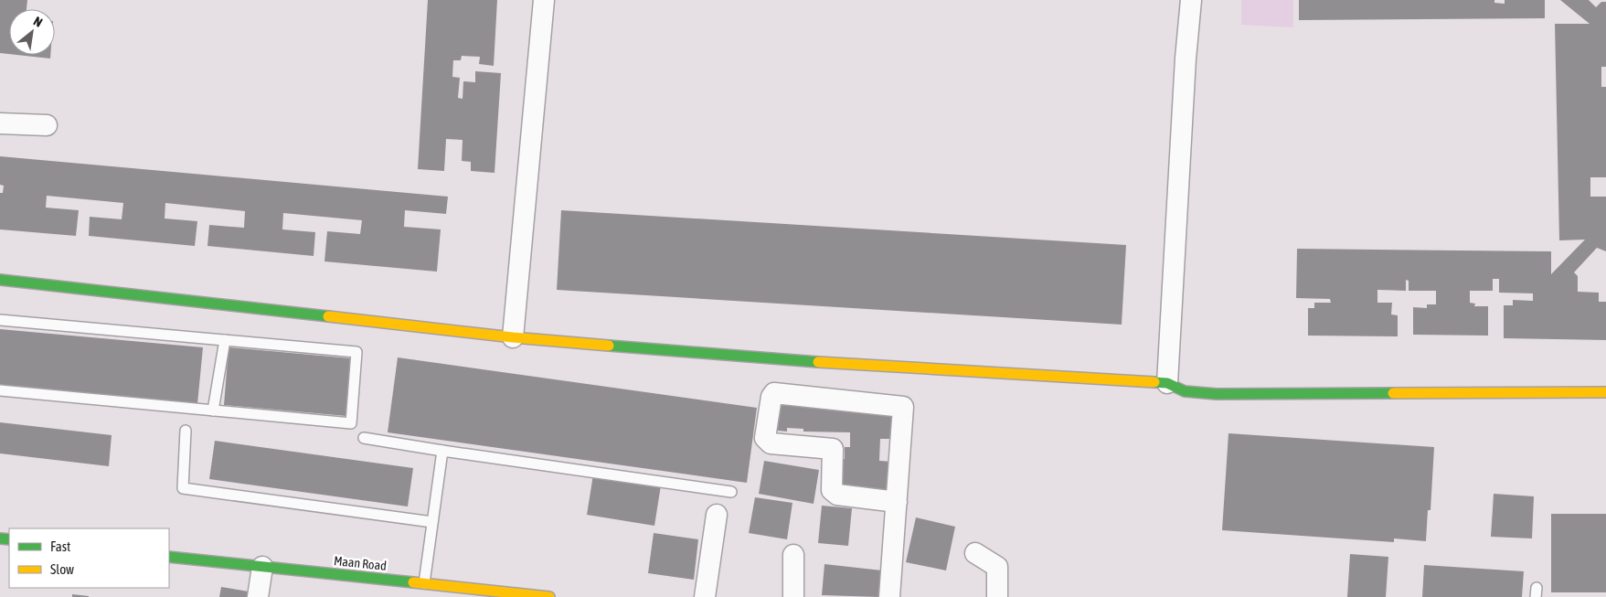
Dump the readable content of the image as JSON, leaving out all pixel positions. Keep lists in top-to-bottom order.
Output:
{
  "streets": {
    "street": ["Maan Road"]
  },
  "legend": ["Fast", "Slow"],
  "north": "top right"
}
